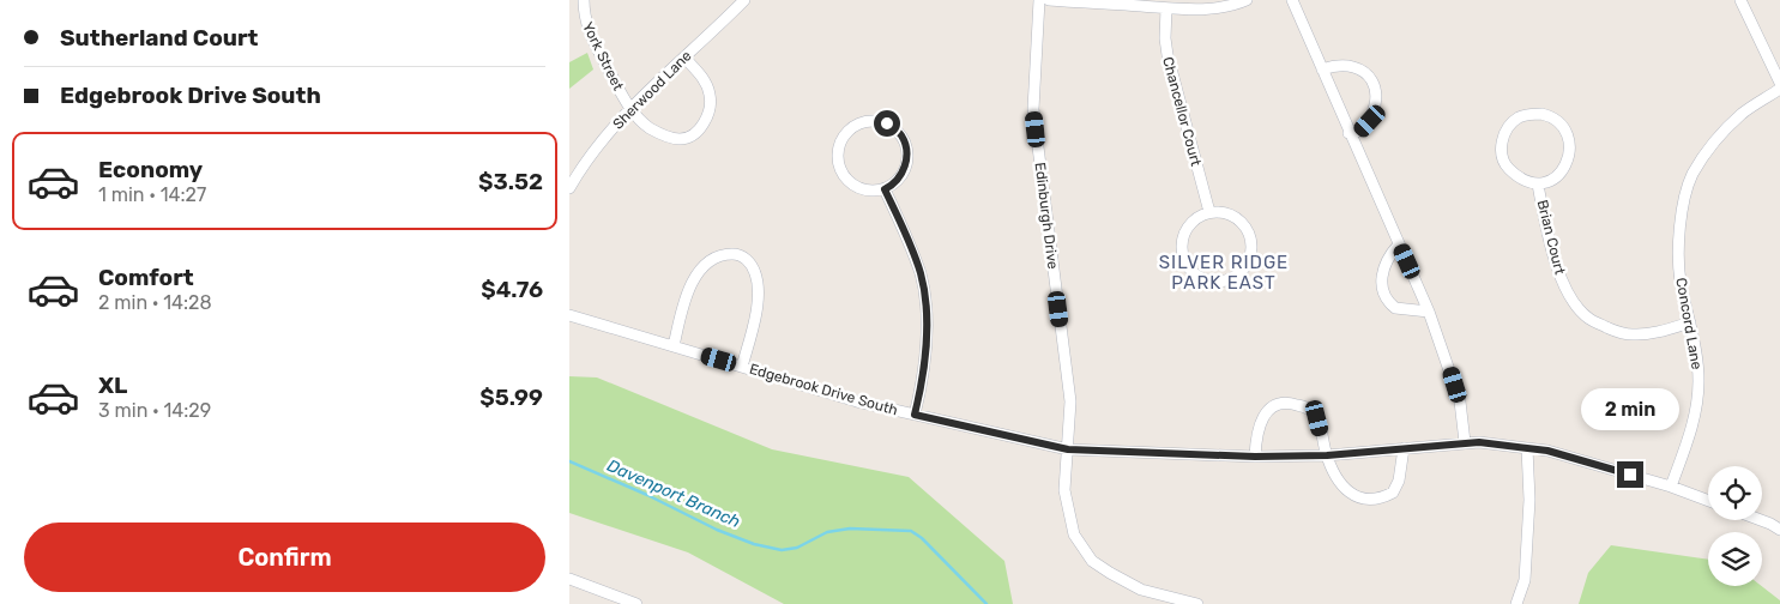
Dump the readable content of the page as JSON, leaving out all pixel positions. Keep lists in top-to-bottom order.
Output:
{
  "streets": {
    "street": [
      "York Street",
      "Sherwood Lane",
      "Chancellor Court",
      "Edinburgh Drive",
      "Brian Court",
      "Concord Lane",
      "Edgebrook Drive South"
    ]
  },
  "crossings": [
    ["York Street", "Sherwood Lane"],
    ["Edinburgh Drive", "Edgebrook Drive South"],
    ["Brian Court", "Concord Lane"],
    ["Concord Lane", "Edgebrook Drive South"]
  ],
  "districts": ["SILVER RIDGE PARK EAST"],
  "water": ["Davenport Branch"],
  "page": {
    "banner": ["Sutherland Court", "Edgebrook Drive South"],
    "list": [
      {
        "name": "Economy",
        "note": "1 min · 14:27",
        "value": "$3.52"
      },
      {
        "name": "Comfort",
        "note": "2 min · 14:28",
        "value": "$4.76"
      },
      {
        "name": "XL",
        "note": "3 min · 14:29",
        "value": "$5.99"
      }
    ],
    "bubble": "2 min",
    "buttons": "Confirm"
  }
}
